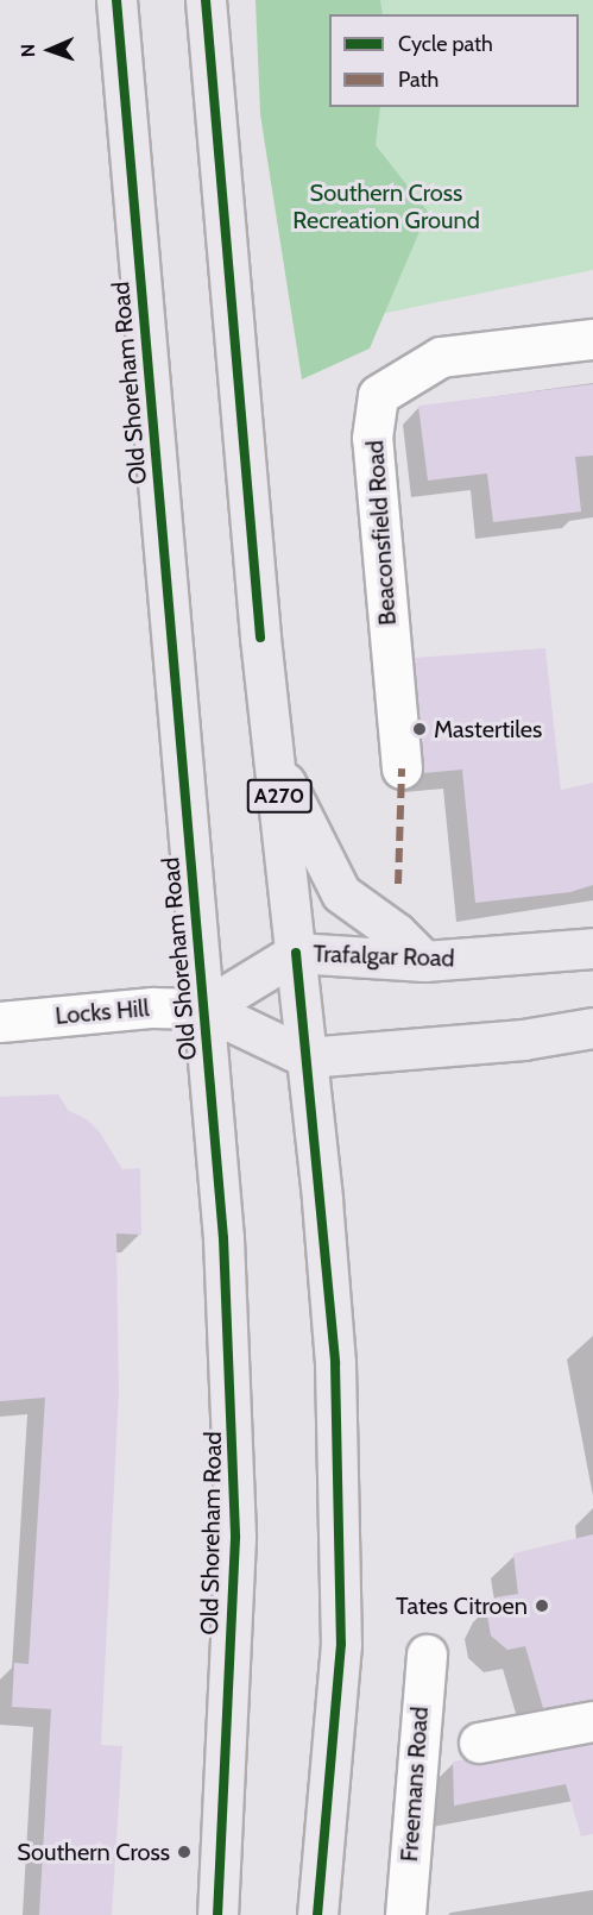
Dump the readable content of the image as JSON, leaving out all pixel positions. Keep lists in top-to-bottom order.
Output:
{
  "streets": {
    "main road": ["Old Shoreham Road", "A270", "Trafalgar Road"],
    "street": ["Beaconsfield Road", "Locks Hill", "Freemans Road"]
  },
  "crossings": [
    ["Old Shoreham Road", "Trafalgar Road"],
    ["Old Shoreham Road", "Locks Hill"],
    ["A270", "Trafalgar Road"],
    ["Trafalgar Road", "Locks Hill"]
  ],
  "parks": ["Southern Cross Recreation Ground"],
  "places": ["Mastertiles", "Tates Citroen", "Southern Cross"],
  "legend": ["Cycle path", "Path"],
  "north": "left"
}
